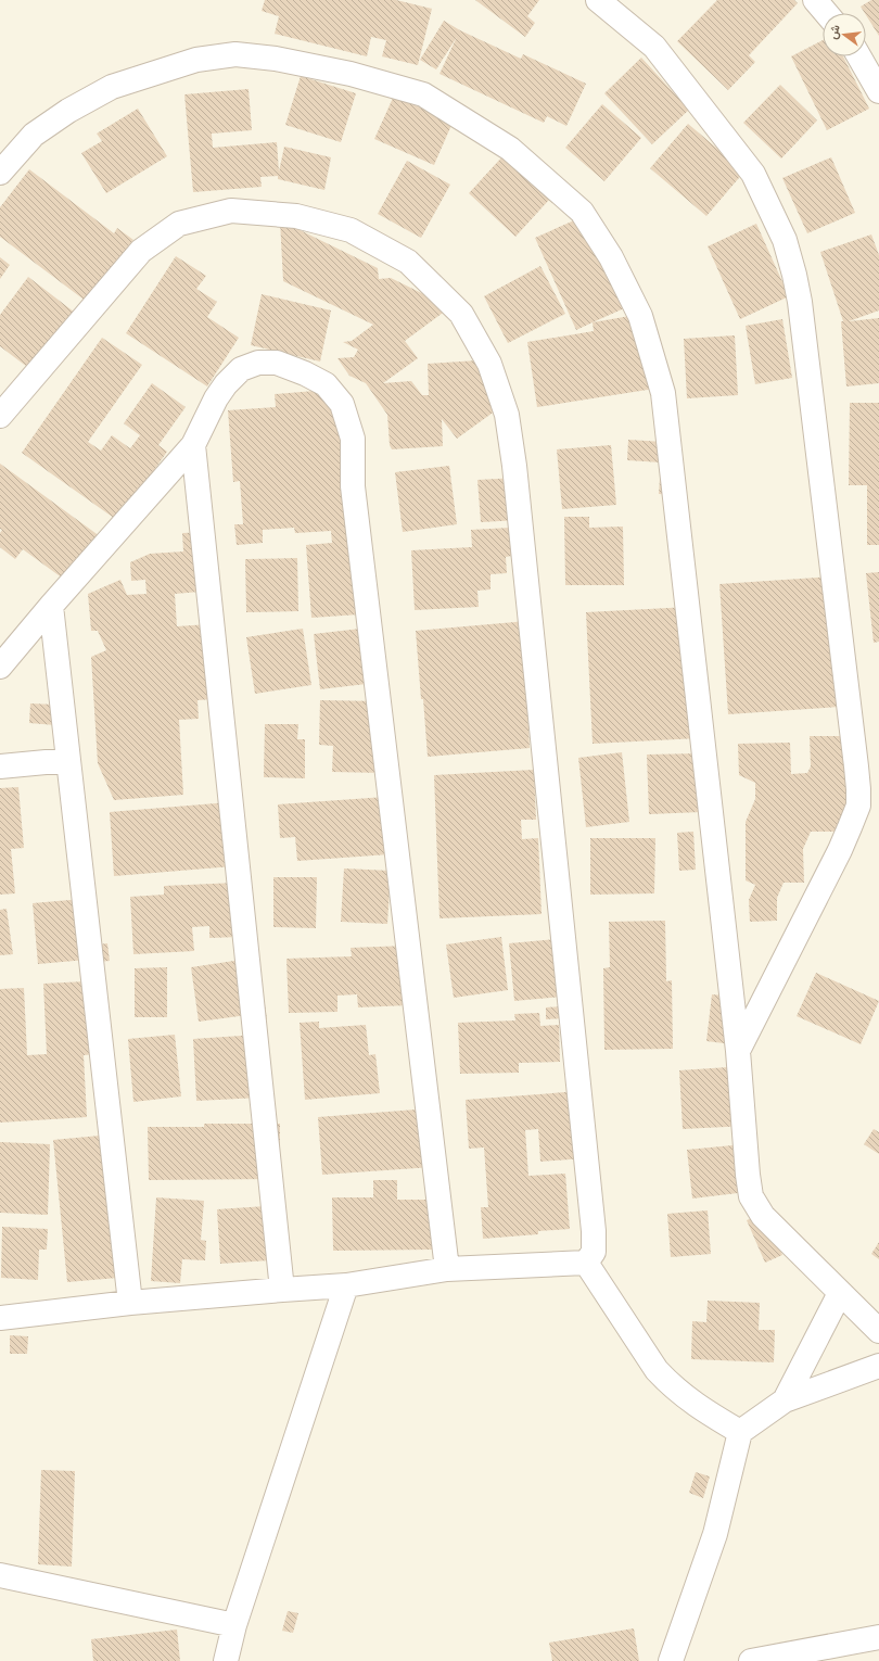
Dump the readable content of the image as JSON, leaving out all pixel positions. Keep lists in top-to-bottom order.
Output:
{
  "north": "left"
}
